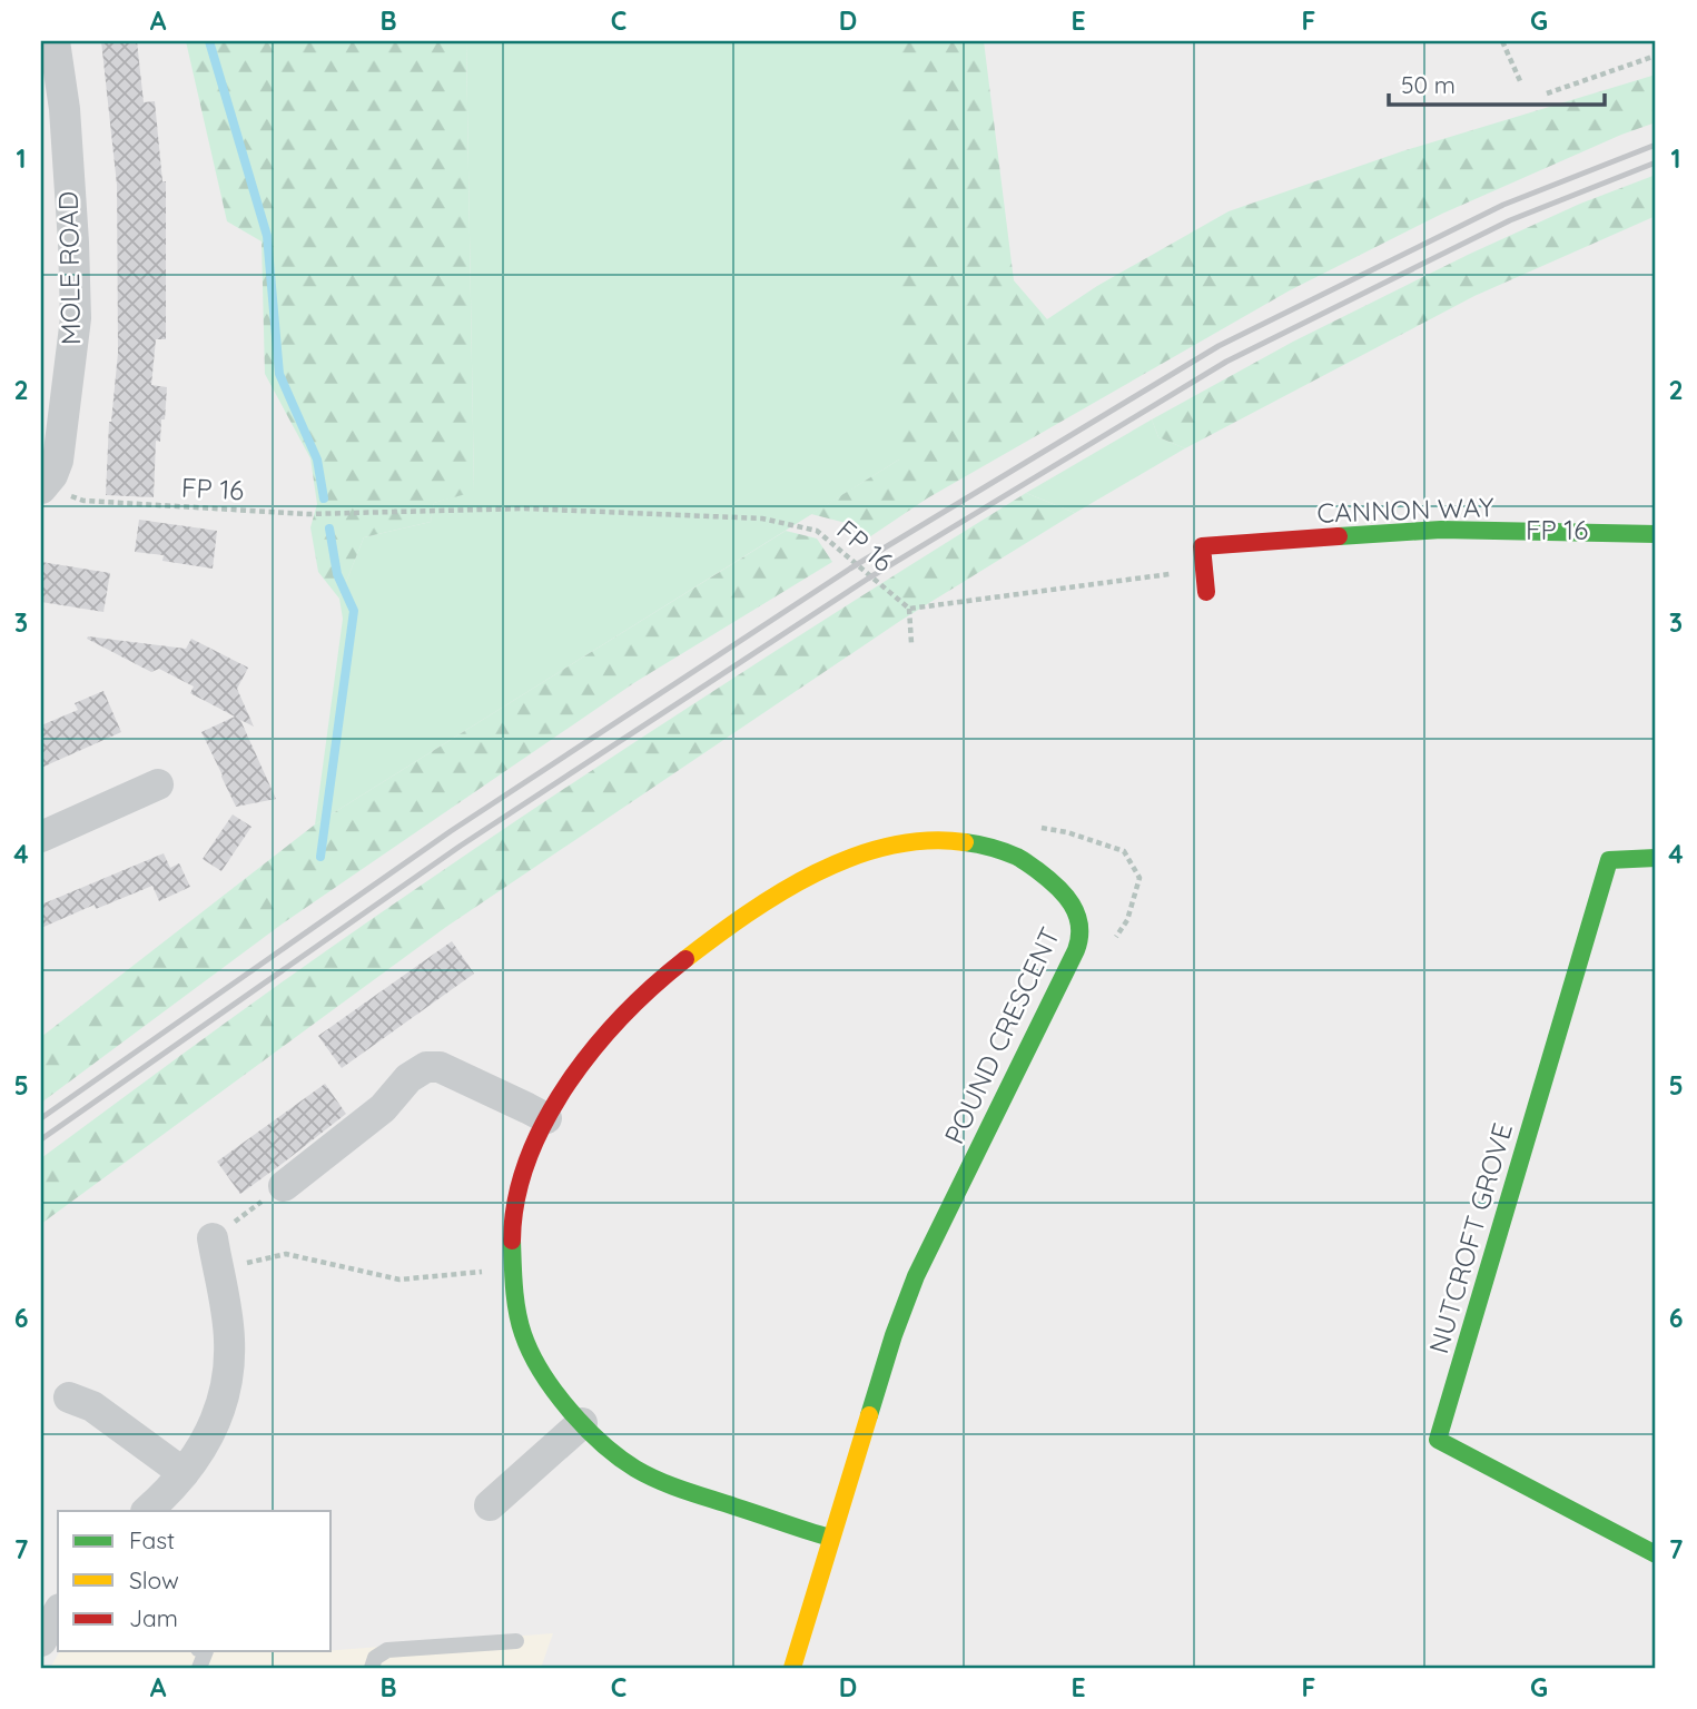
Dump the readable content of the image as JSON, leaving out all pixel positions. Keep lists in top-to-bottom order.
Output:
{
  "streets": {
    "street": [
      "MOLE ROAD",
      "CANNON WAY",
      "POUND CRESCENT",
      "NUTCROFT GROVE"
    ],
    "path": ["FP 16"]
  },
  "crossings": [
    ["MOLE ROAD", "FP 16"]
  ],
  "legend": ["Fast", "Slow", "Jam"],
  "scale_bar": "50 m",
  "grid": {
    "columns": [
      "A",
      "B",
      "C",
      "D",
      "E",
      "F",
      "G"
    ],
    "rows": [
      "1",
      "2",
      "3",
      "4",
      "5",
      "6",
      "7"
    ]
  }
}
